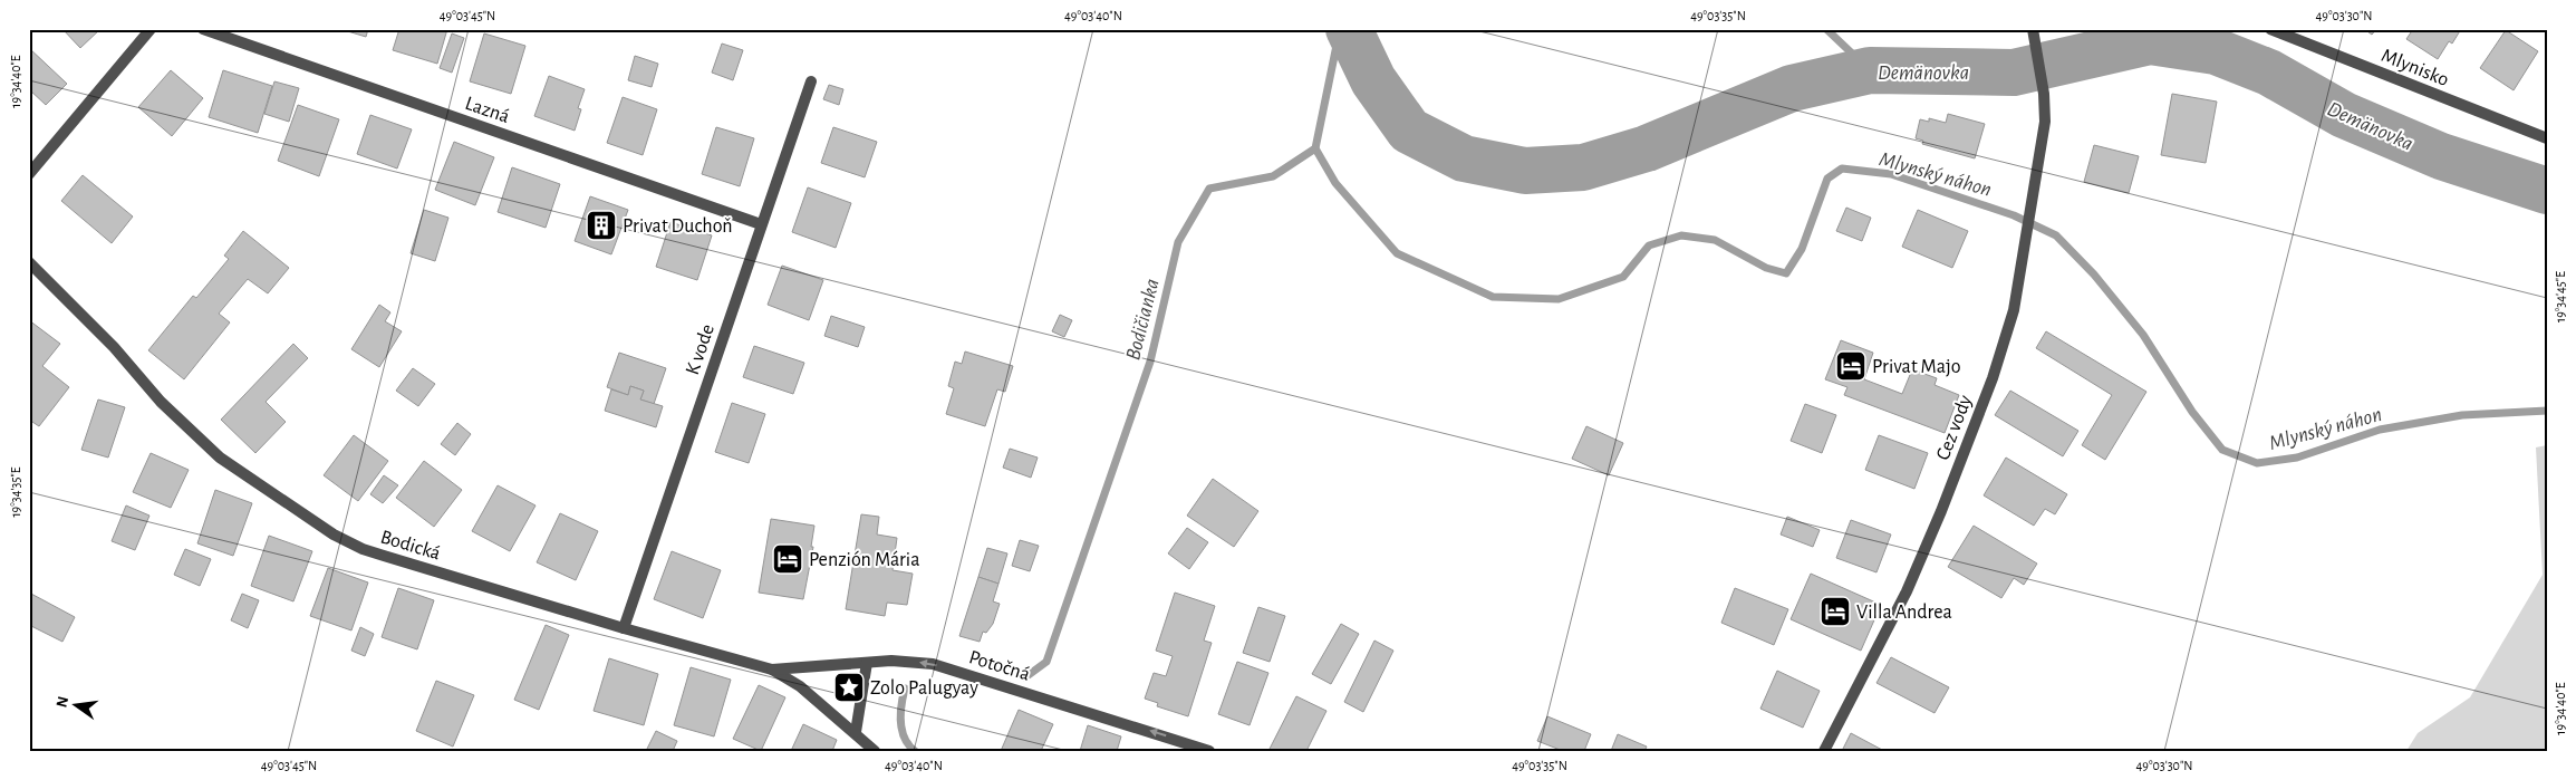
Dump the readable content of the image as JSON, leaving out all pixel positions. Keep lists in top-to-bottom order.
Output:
{
  "streets": {
    "street": [
      "Mlynisko",
      "Lazná",
      "K vode",
      "Cez vody",
      "Bodická",
      "Potočná"
    ]
  },
  "crossings": [
    ["Lazná", "K vode"],
    ["K vode", "Bodická"],
    ["Bodická", "Potočná"]
  ],
  "one_way": ["Potočná"],
  "water": ["Demänovka", "Mlynský náhon", "Bodičianka"],
  "places": {
    "building": ["Privat Duchoň"],
    "hotel": ["Privat Majo", "Penzión Mária", "Villa Andrea"],
    "place": ["Zolo Palugyay"]
  },
  "north": "left",
  "coordinates": [
    "49°03'45\"N",
    "49°03'40\"N",
    "49°03'35\"N",
    "49°03'30\"N",
    "19°34'40\"E",
    "19°34'45\"E",
    "19°34'35\"E"
  ]
}
